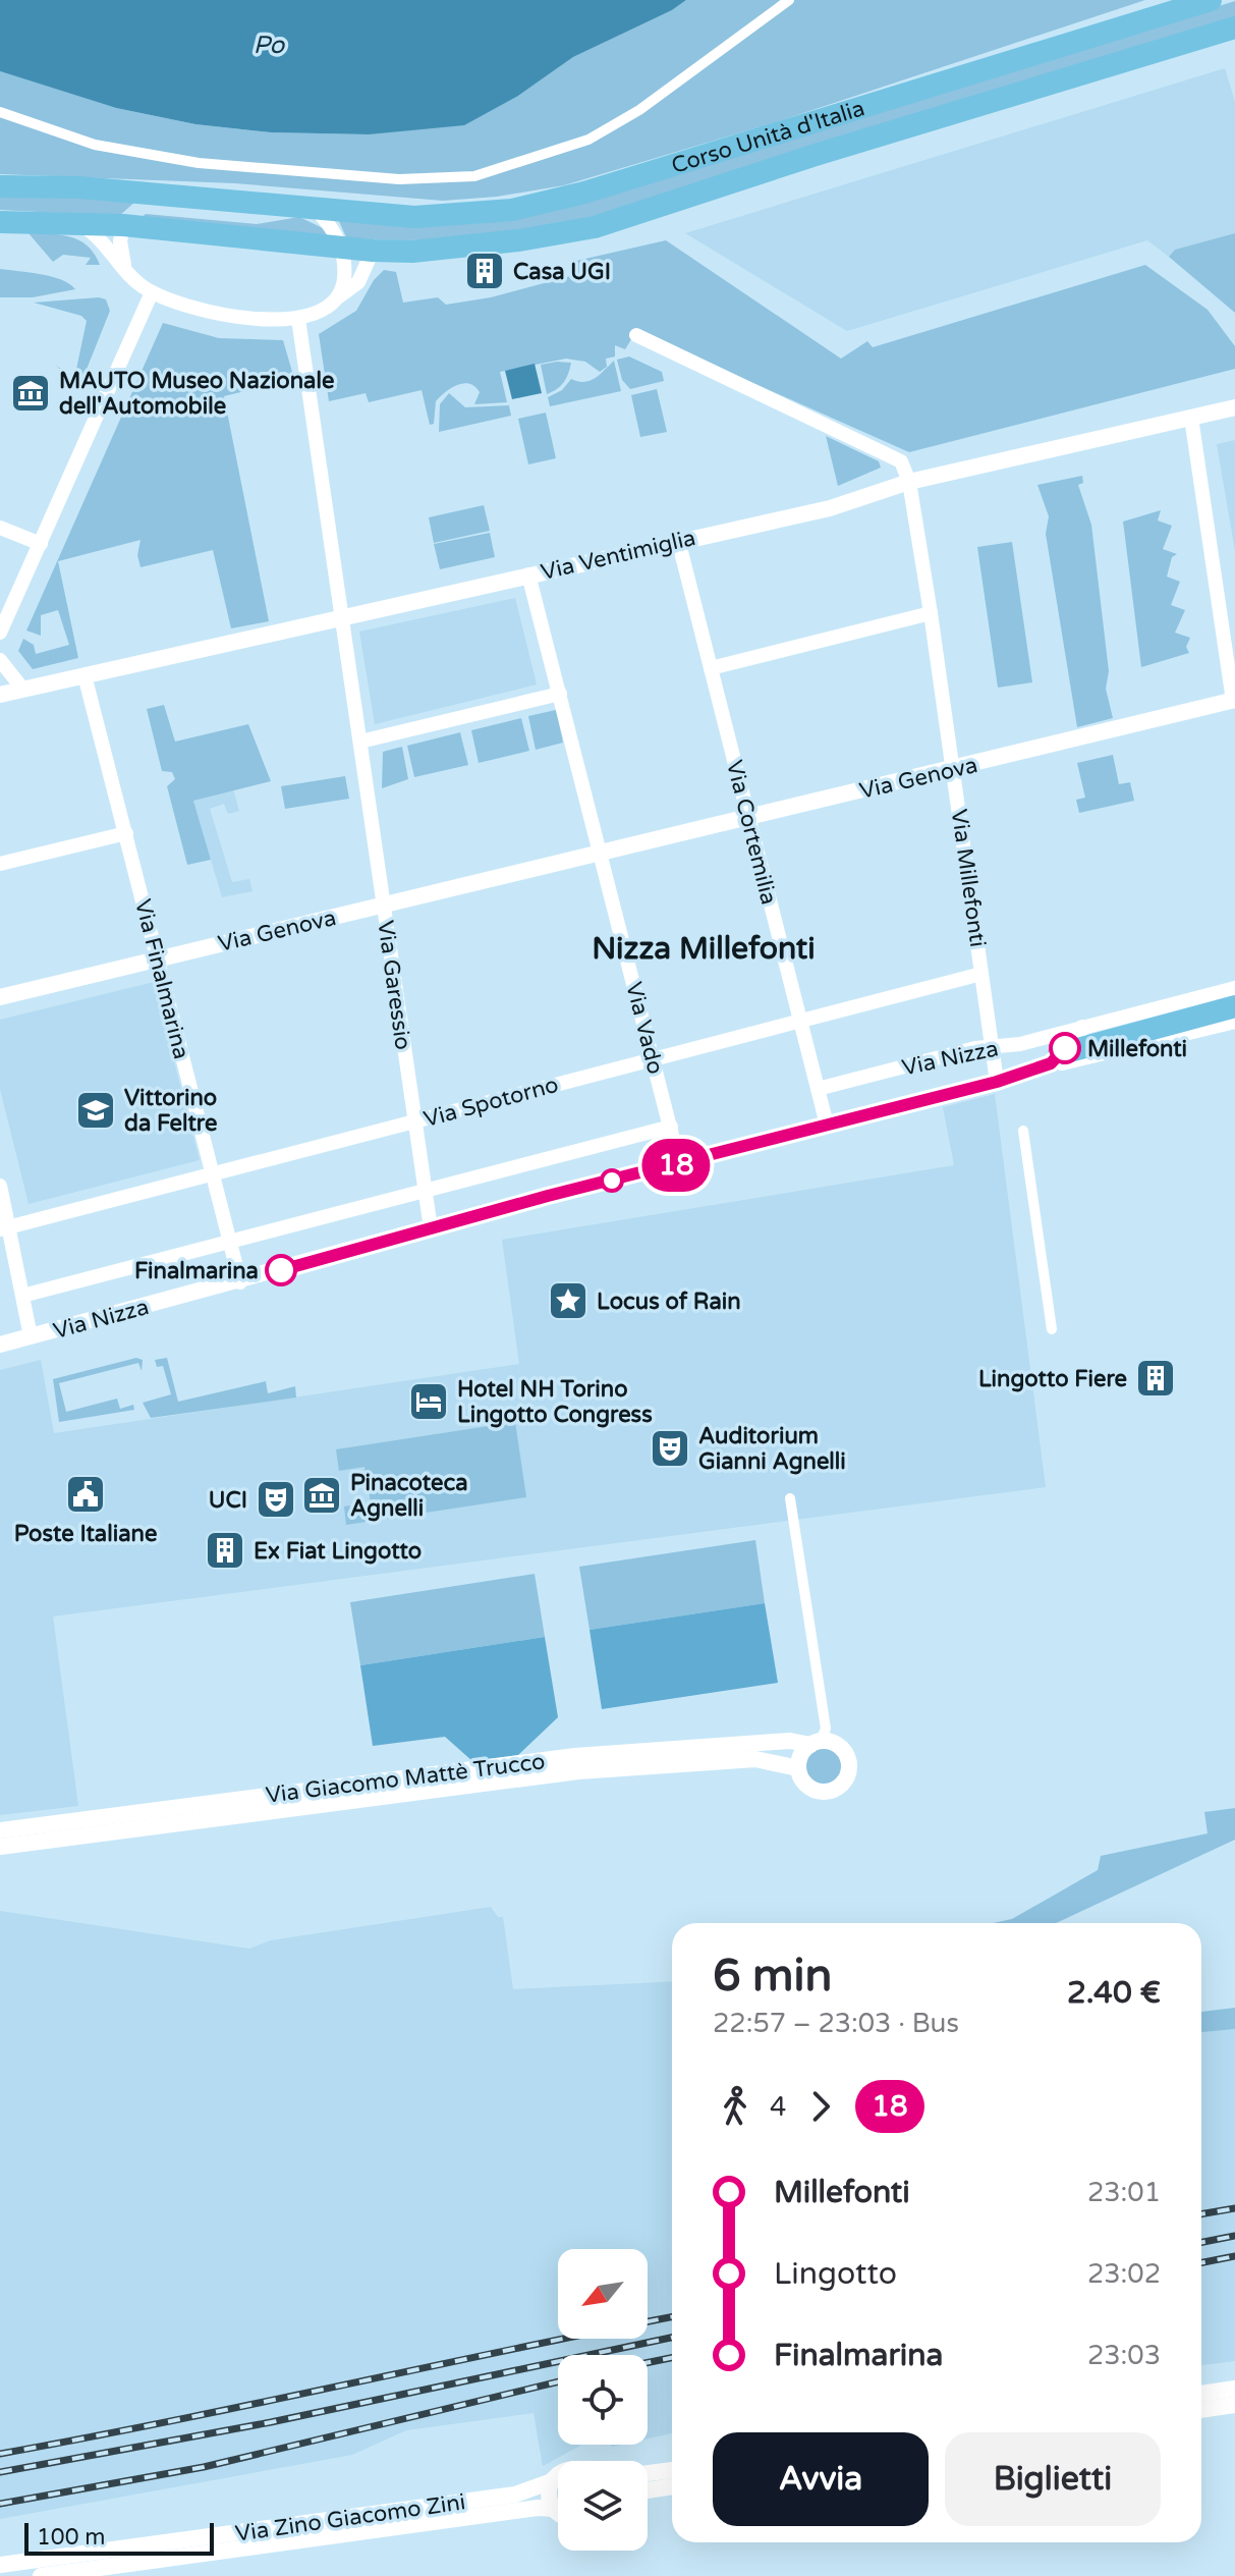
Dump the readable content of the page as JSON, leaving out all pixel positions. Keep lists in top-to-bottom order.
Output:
{
  "streets": {
    "main road": ["Corso Unità d'Italia"],
    "street": [
      "Via Ventimiglia",
      "Via Genova",
      "Via Cortemilia",
      "Via Millefonti",
      "Via Finalmarina",
      "Via Garessio",
      "Via Vado",
      "Via Nizza",
      "Via Spotorno",
      "Via Giacomo Mattè Trucco",
      "Via Zino Giacomo Zini"
    ]
  },
  "crossings": [
    ["Via Ventimiglia", "Via Cortemilia"],
    ["Via Ventimiglia", "Via Millefonti"],
    ["Via Ventimiglia", "Via Finalmarina"],
    ["Via Ventimiglia", "Via Garessio"],
    ["Via Genova", "Via Cortemilia"],
    ["Via Genova", "Via Millefonti"],
    ["Via Genova", "Via Finalmarina"],
    ["Via Genova", "Via Garessio"],
    ["Via Genova", "Via Vado"],
    ["Via Cortemilia", "Via Nizza"],
    ["Via Cortemilia", "Via Spotorno"],
    ["Via Millefonti", "Via Nizza"],
    ["Via Millefonti", "Via Spotorno"],
    ["Via Finalmarina", "Via Nizza"],
    ["Via Finalmarina", "Via Spotorno"],
    ["Via Garessio", "Via Nizza"],
    ["Via Garessio", "Via Spotorno"],
    ["Via Vado", "Via Spotorno"]
  ],
  "districts": ["Nizza Millefonti"],
  "water": ["Po"],
  "places": {
    "building": ["Casa UGI", "Lingotto Fiere", "Ex Fiat Lingotto"],
    "museum": ["MAUTO Museo Nazionale dell'Automobile", "Pinacoteca Agnelli"],
    "other": ["Millefonti", "Finalmarina"],
    "school or university": ["Vittorino da Feltre"],
    "place": ["Locus of Rain"],
    "hotel": ["Hotel NH Torino Lingotto Congress"],
    "theatre": ["Auditorium Gianni Agnelli", "UCI"],
    "public building": ["Poste Italiane"]
  },
  "lines": ["bus line 18"],
  "scale_bar": "100 m",
  "north": "bottom left",
  "page": {
    "on_map": "18",
    "heading": ["6 min", "22:57 – 23:03 · Bus", "2.40 €"],
    "legs": ["4", "18"],
    "list": [
      {
        "name": "Millefonti",
        "value": "23:01"
      },
      {
        "name": "Lingotto",
        "value": "23:02"
      },
      {
        "name": "Finalmarina",
        "value": "23:03"
      }
    ],
    "buttons": ["Avvia", "Biglietti"],
    "scale": "100 m"
  }
}
